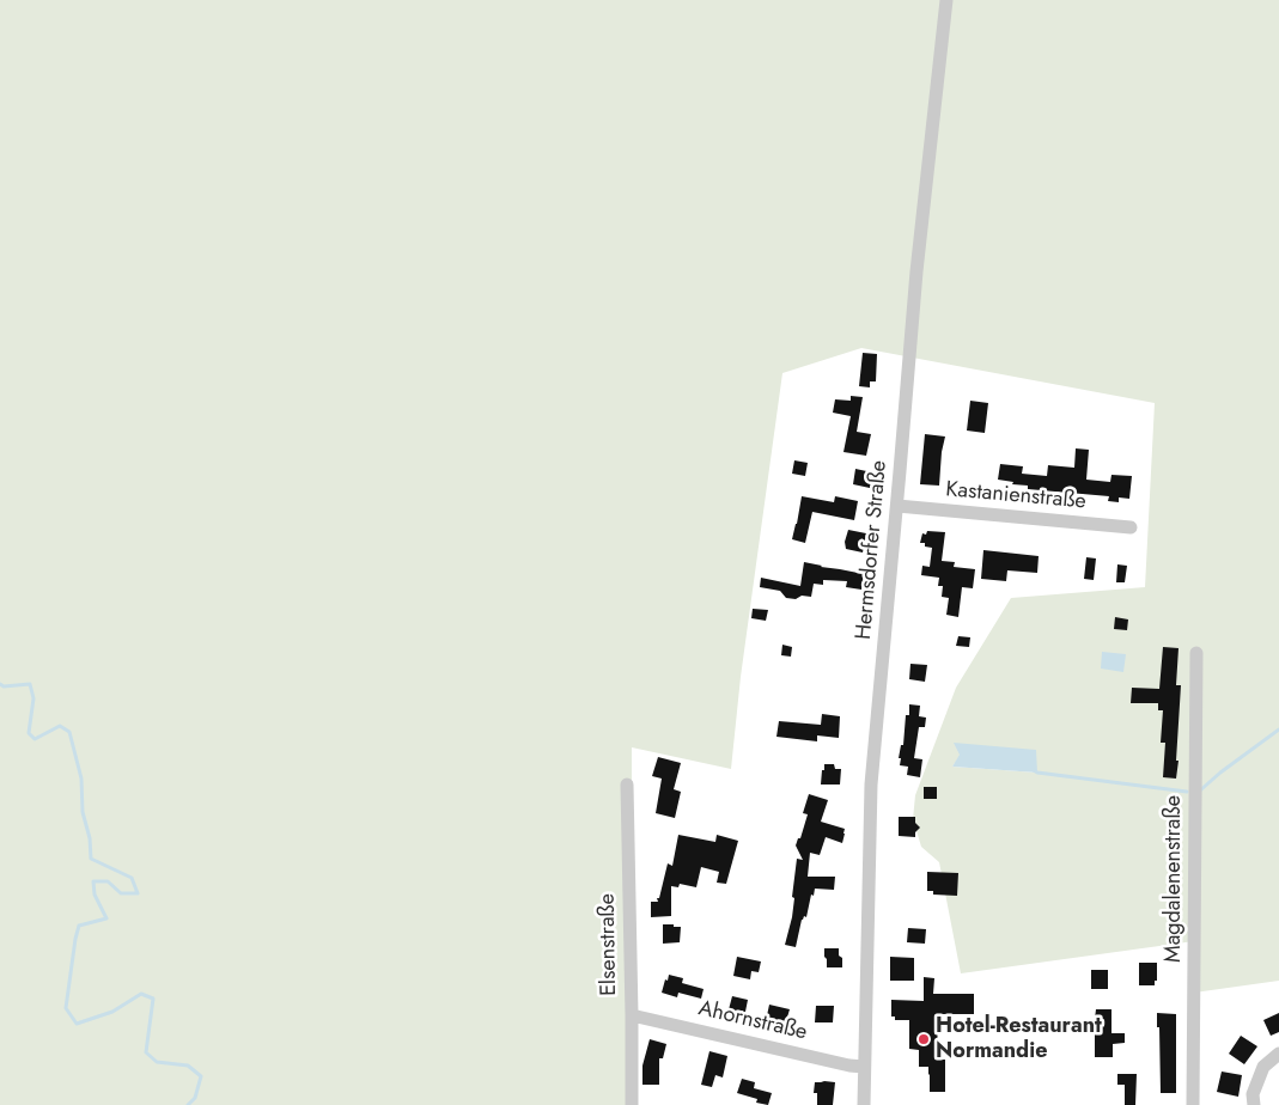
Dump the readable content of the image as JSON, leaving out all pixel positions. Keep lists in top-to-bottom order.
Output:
{
  "streets": {
    "street": [
      "Kastanienstraße",
      "Hermsdorfer Straße",
      "Magdalenenstraße",
      "Elsenstraße",
      "Ahornstraße"
    ]
  },
  "crossings": [
    ["Kastanienstraße", "Hermsdorfer Straße"],
    ["Hermsdorfer Straße", "Ahornstraße"],
    ["Elsenstraße", "Ahornstraße"]
  ],
  "places": ["Hotel-Restaurant Normandie"]
}
